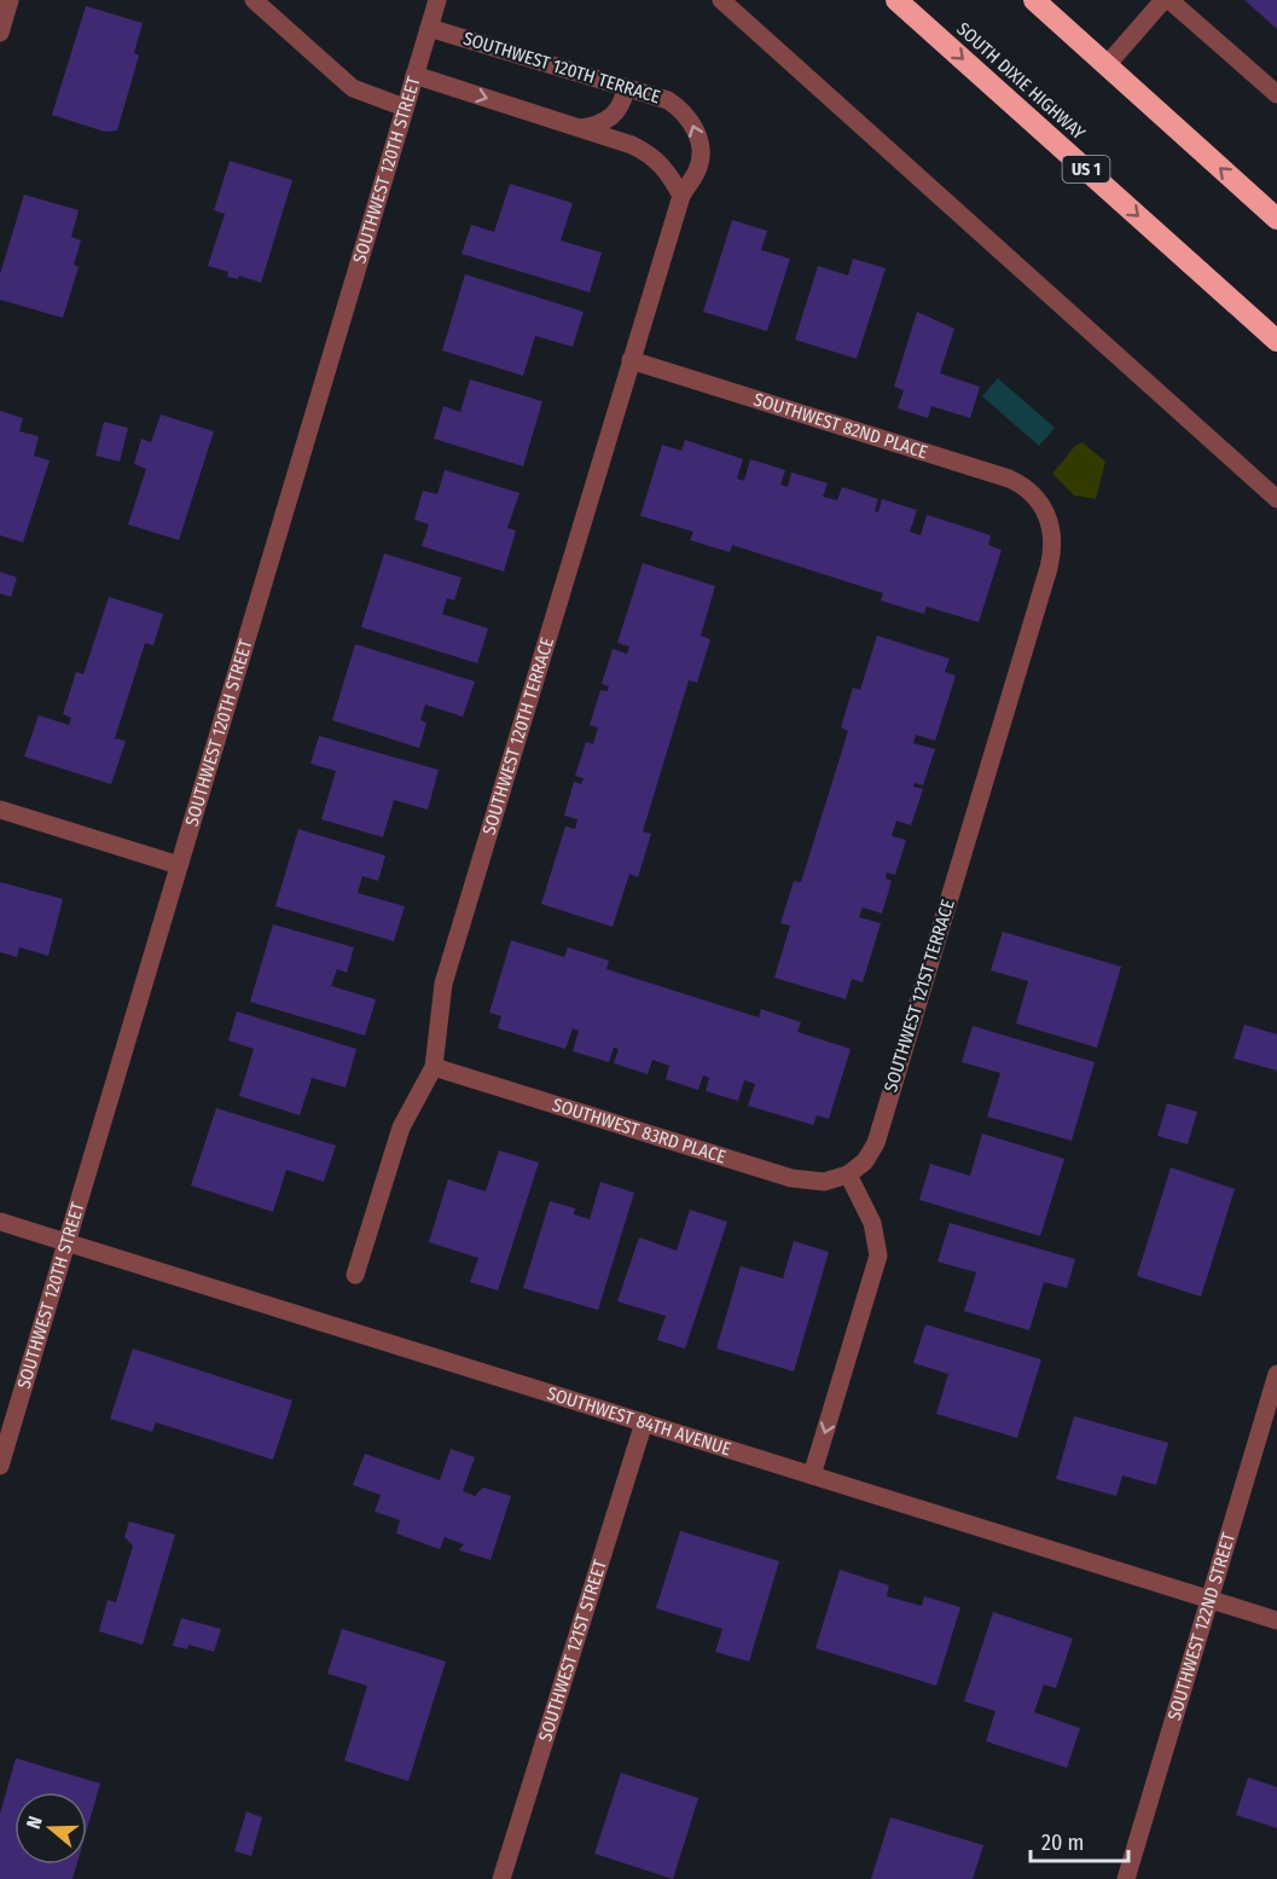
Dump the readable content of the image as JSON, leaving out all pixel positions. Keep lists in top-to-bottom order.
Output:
{
  "streets": {
    "highway": ["SOUTH DIXIE HIGHWAY", "US 1"],
    "street": [
      "SOUTHWEST 120TH TERRACE",
      "SOUTHWEST 120TH STREET",
      "SOUTHWEST 82ND PLACE",
      "SOUTHWEST 121ST TERRACE",
      "SOUTHWEST 83RD PLACE",
      "SOUTHWEST 84TH AVENUE",
      "SOUTHWEST 122ND STREET",
      "SOUTHWEST 121ST STREET"
    ]
  },
  "crossings": [
    ["SOUTHWEST 120TH TERRACE", "SOUTHWEST 120TH STREET"],
    ["SOUTHWEST 120TH TERRACE", "SOUTHWEST 82ND PLACE"],
    ["SOUTHWEST 120TH TERRACE", "SOUTHWEST 83RD PLACE"],
    ["SOUTHWEST 120TH STREET", "SOUTHWEST 84TH AVENUE"],
    ["SOUTHWEST 82ND PLACE", "SOUTHWEST 121ST TERRACE"],
    ["SOUTHWEST 121ST TERRACE", "SOUTHWEST 83RD PLACE"],
    ["SOUTHWEST 84TH AVENUE", "SOUTHWEST 122ND STREET"],
    ["SOUTHWEST 84TH AVENUE", "SOUTHWEST 121ST STREET"]
  ],
  "scale_bar": "20 m",
  "north": "left"
}
